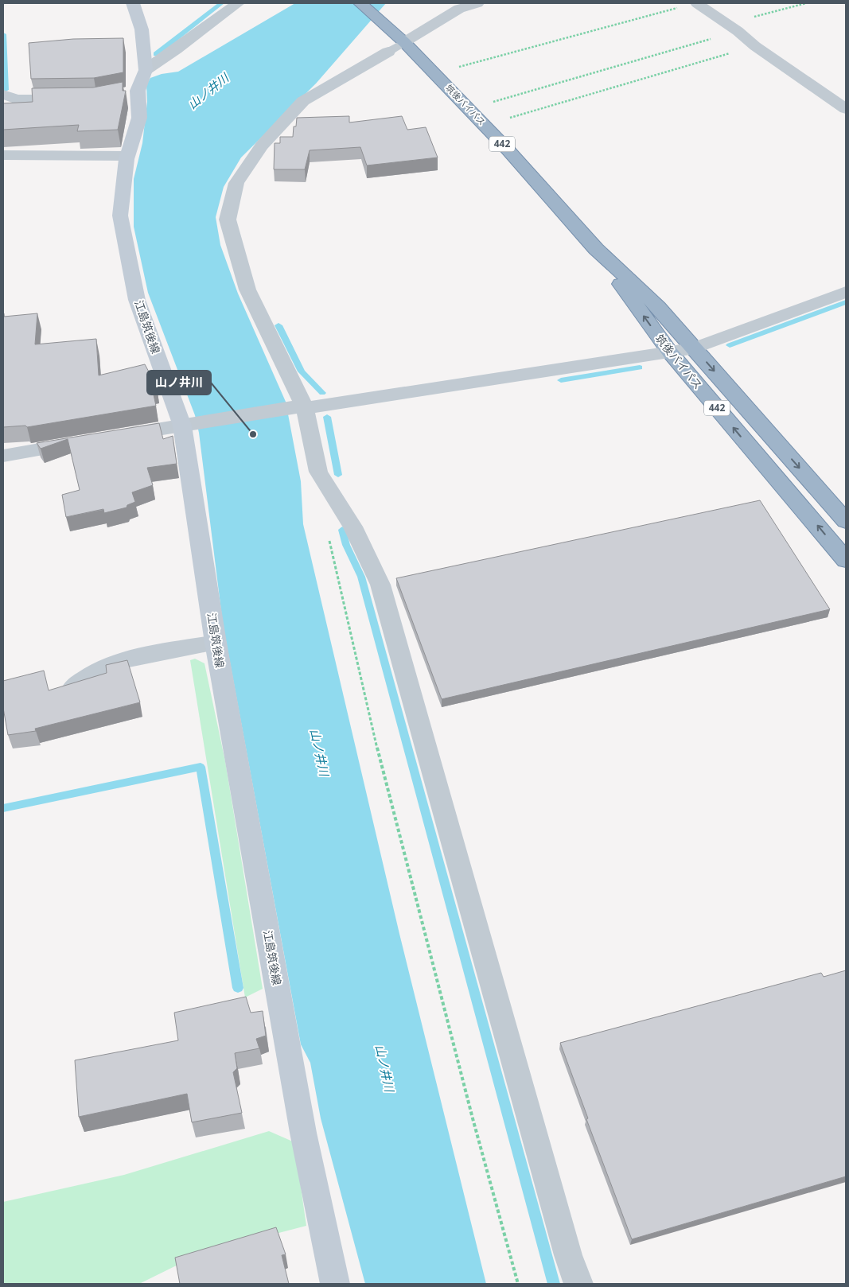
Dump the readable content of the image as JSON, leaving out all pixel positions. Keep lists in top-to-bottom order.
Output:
{
  "streets": {
    "highway": ["筑後バイパス", "442"],
    "main road": ["江島筑後線"]
  },
  "water": ["山ノ井川"],
  "places": ["山ノ井川"]
}
